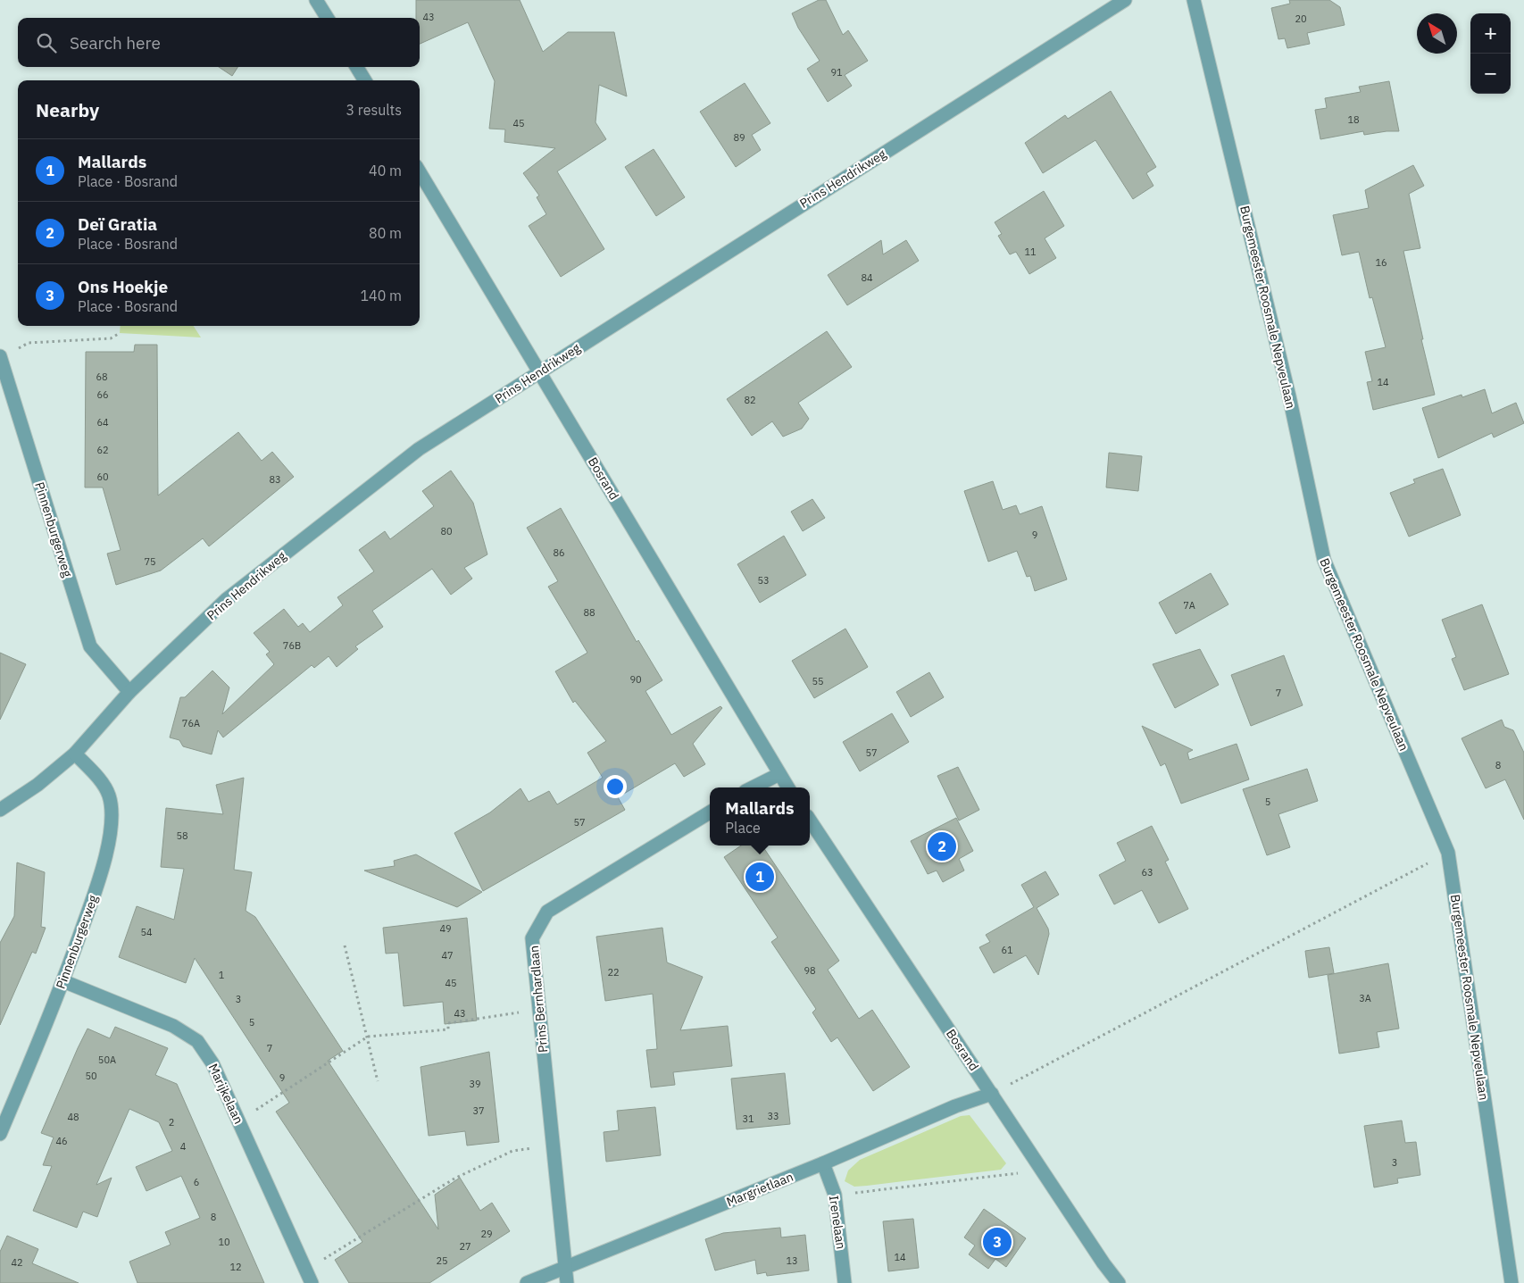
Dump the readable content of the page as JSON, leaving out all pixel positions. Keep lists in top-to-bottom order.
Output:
{
  "streets": {
    "street": [
      "Prins Hendrikweg",
      "Burgemeester Roosmale Nepveulaan",
      "Bosrand",
      "Pinnenburgerweg",
      "Prins Bernhardlaan",
      "Marijkelaan",
      "Margrietlaan",
      "Irenelaan"
    ]
  },
  "crossings": [
    ["Prins Hendrikweg", "Bosrand"],
    ["Prins Hendrikweg", "Pinnenburgerweg"],
    ["Bosrand", "Margrietlaan"],
    ["Pinnenburgerweg", "Marijkelaan"],
    ["Prins Bernhardlaan", "Margrietlaan"],
    ["Margrietlaan", "Irenelaan"]
  ],
  "house_numbers": [
    "43",
    "20",
    "91",
    "18",
    "45",
    "89",
    "11",
    "16",
    "84",
    "68",
    "14",
    "66",
    "82",
    "64",
    "62",
    "60",
    "83",
    "80",
    "9",
    "86",
    "75",
    "53",
    "7A",
    "88",
    "76B",
    "90",
    "55",
    "7",
    "76A",
    "57",
    "8",
    "5",
    "57",
    "58",
    "63",
    "49",
    "54",
    "61",
    "47",
    "98",
    "22",
    "1",
    "45",
    "3A",
    "3",
    "43",
    "5",
    "7",
    "50A",
    "50",
    "9",
    "39",
    "37",
    "33",
    "48",
    "31",
    "2",
    "46",
    "4",
    "3",
    "6",
    "8",
    "29",
    "10",
    "27",
    "14",
    "25",
    "13",
    "42",
    "12"
  ],
  "north": "top left",
  "page": {
    "map_buttons": ["+", "−"],
    "search": "Search here",
    "heading": ["Nearby", "3 results"],
    "list": [
      {
        "mark": "1",
        "name": "Mallards",
        "note": "Place · Bosrand",
        "value": "40 m"
      },
      {
        "mark": "2",
        "name": "Deï Gratia",
        "note": "Place · Bosrand",
        "value": "80 m"
      },
      {
        "mark": "3",
        "name": "Ons Hoekje",
        "note": "Place · Bosrand",
        "value": "140 m"
      }
    ],
    "popup": ["Mallards", "Place"],
    "pins": ["2", "1", "3"]
  }
}
